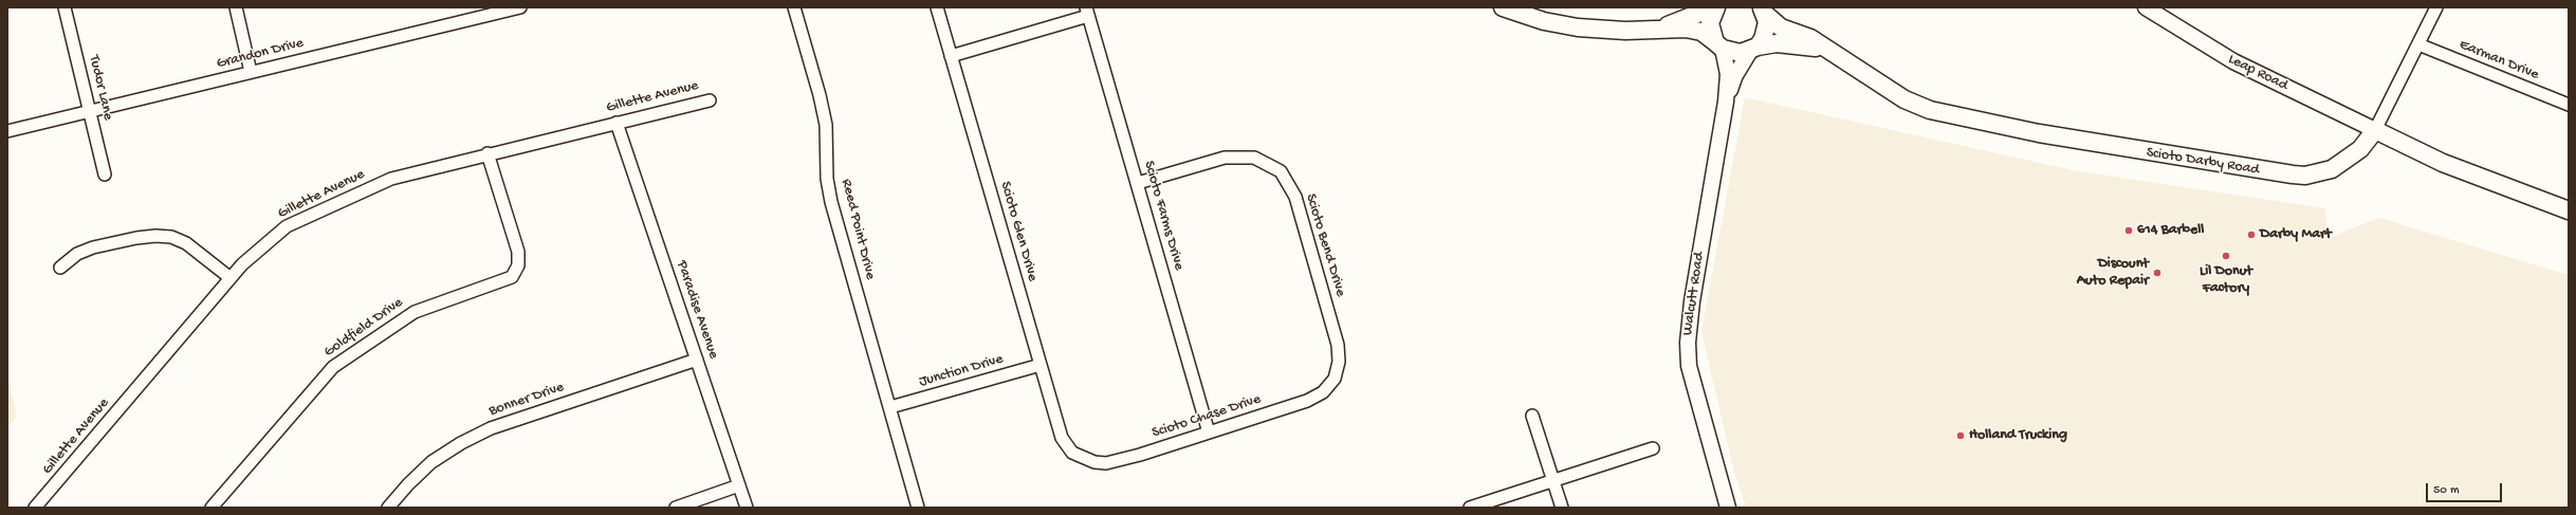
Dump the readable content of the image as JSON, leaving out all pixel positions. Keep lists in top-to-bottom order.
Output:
{
  "streets": {
    "main road": ["Scioto Darby Road"],
    "street": [
      "Grandon Drive",
      "Earman Drive",
      "Leap Road",
      "Tudor Lane",
      "Gillette Avenue",
      "Scioto Farms Drive",
      "Reed Point Drive",
      "Scioto Glen Drive",
      "Scioto Bend Drive",
      "Walcutt Road",
      "Paradise Avenue",
      "Goldfield Drive",
      "Junction Drive",
      "Bonner Drive",
      "Scioto Chase Drive"
    ]
  },
  "crossings": [
    ["Grandon Drive", "Tudor Lane"],
    ["Leap Road", "Scioto Darby Road"],
    ["Gillette Avenue", "Paradise Avenue"],
    ["Gillette Avenue", "Goldfield Drive"],
    ["Scioto Darby Road", "Walcutt Road"],
    ["Scioto Farms Drive", "Scioto Bend Drive"],
    ["Scioto Farms Drive", "Scioto Chase Drive"],
    ["Reed Point Drive", "Junction Drive"],
    ["Scioto Glen Drive", "Junction Drive"],
    ["Scioto Glen Drive", "Scioto Chase Drive"],
    ["Scioto Bend Drive", "Scioto Chase Drive"],
    ["Paradise Avenue", "Bonner Drive"]
  ],
  "places": [
    "614 Barbell",
    "Darby Mart",
    "Lil Donut Factory",
    "Discount Auto Repair",
    "Holland Trucking"
  ],
  "scale_bar": "50 m"
}
